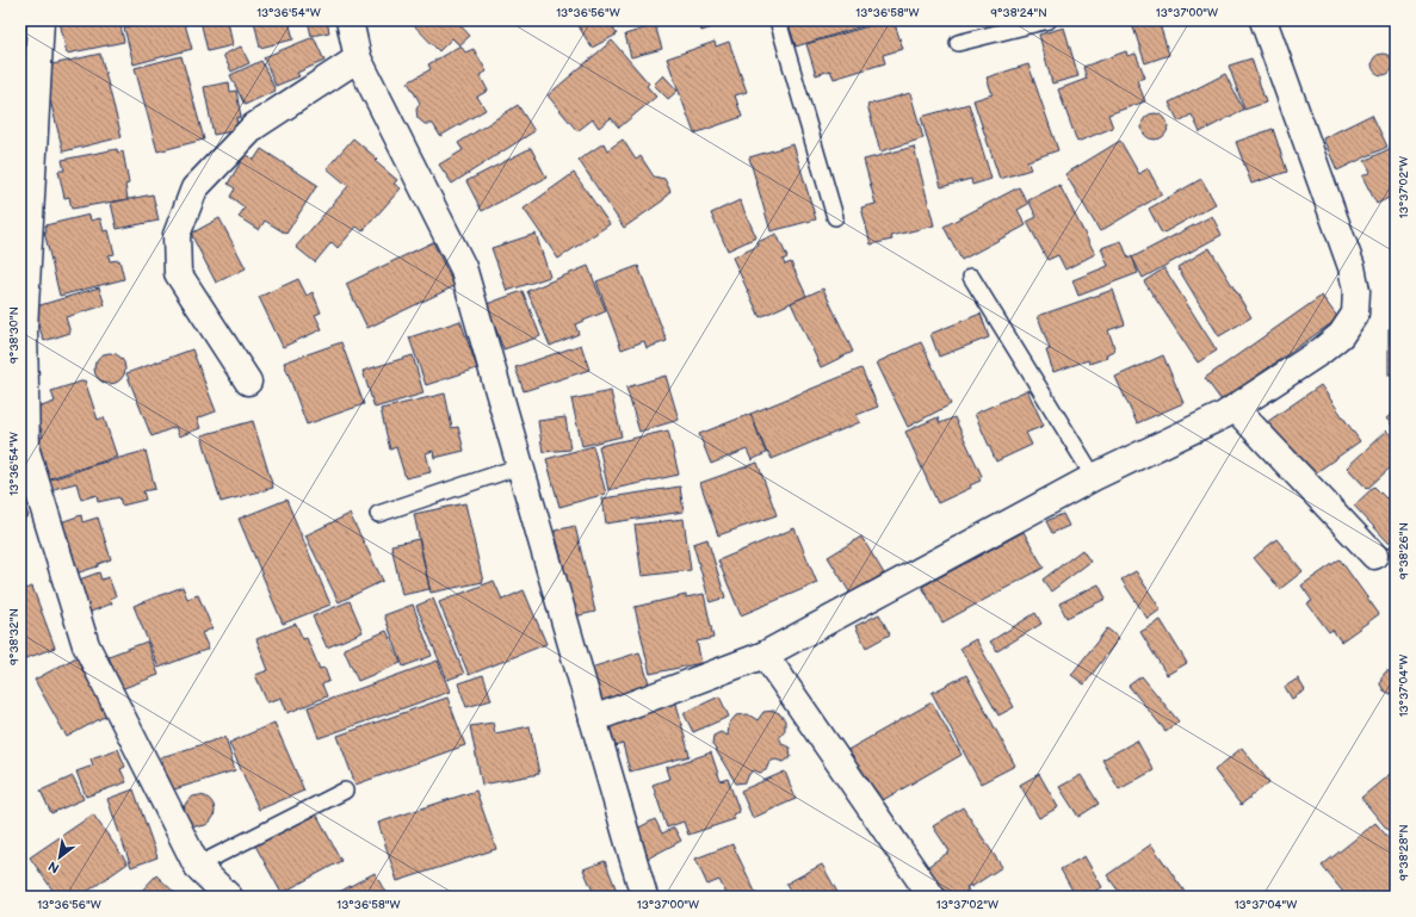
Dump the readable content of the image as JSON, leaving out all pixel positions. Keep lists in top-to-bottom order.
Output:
{
  "north": "bottom left",
  "coordinates": [
    "13°36'54\"W",
    "13°36'56\"W",
    "13°36'58\"W",
    "9°38'24\"N",
    "13°37'00\"W",
    "13°37'02\"W",
    "9°38'30\"N",
    "9°38'26\"N",
    "9°38'32\"N",
    "13°37'04\"W",
    "9°38'28\"N"
  ]
}
